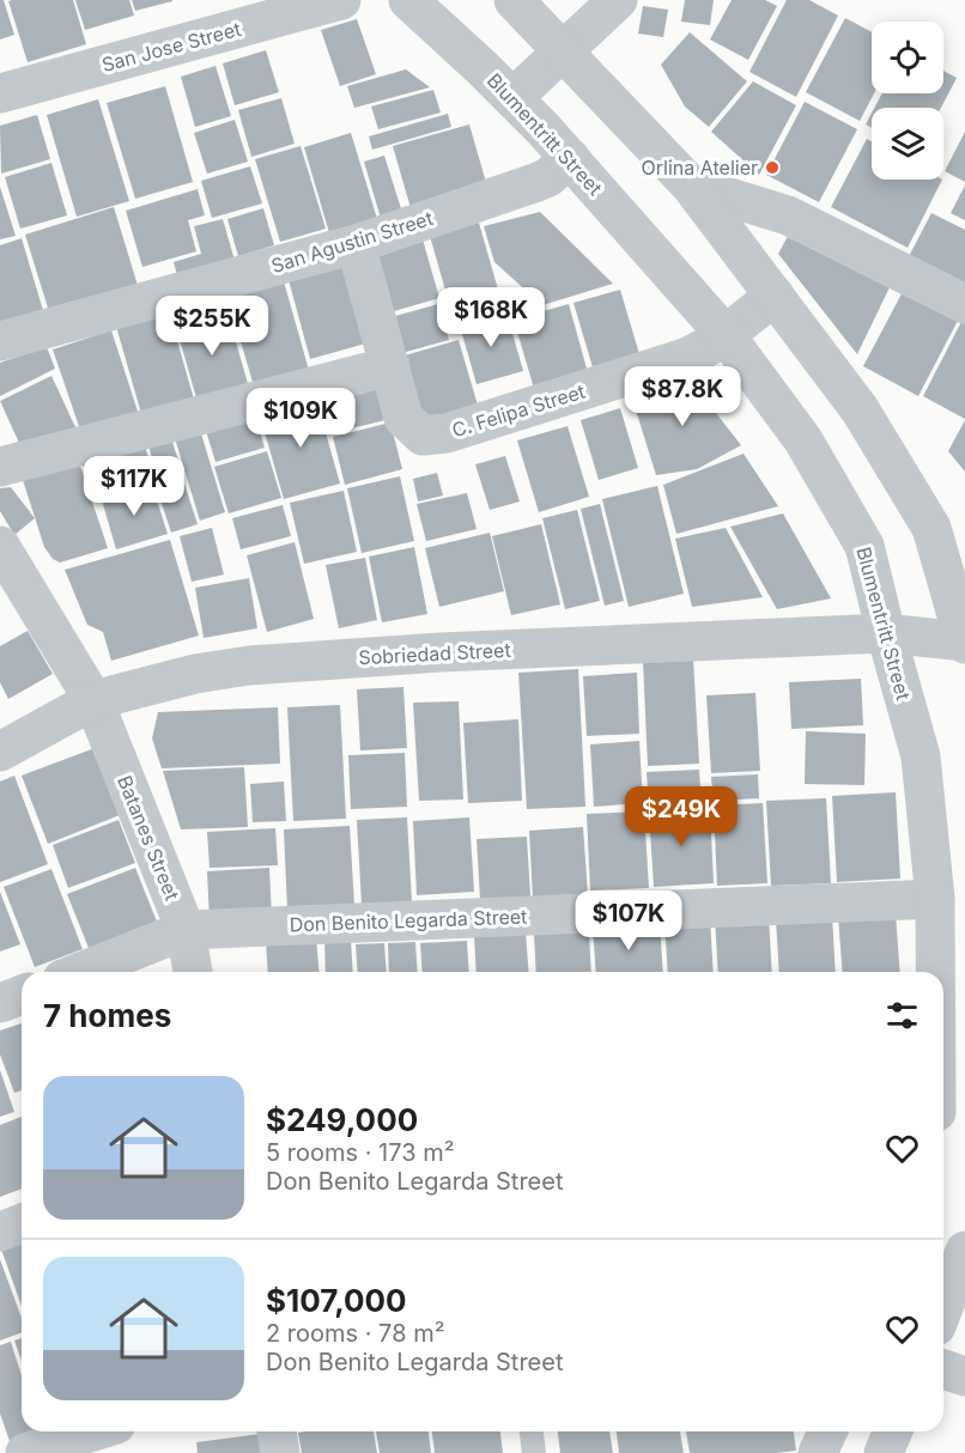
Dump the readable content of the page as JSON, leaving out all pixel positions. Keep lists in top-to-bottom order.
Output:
{
  "streets": {
    "street": [
      "San Jose Street",
      "Blumentritt Street",
      "San Agustin Street",
      "C. Felipa Street",
      "Sobriedad Street",
      "Batanes Street",
      "Don Benito Legarda Street"
    ]
  },
  "crossings": [
    ["Blumentritt Street", "San Agustin Street"],
    ["Blumentritt Street", "C. Felipa Street"],
    ["Blumentritt Street", "Sobriedad Street"],
    ["Blumentritt Street", "Don Benito Legarda Street"],
    ["San Agustin Street", "C. Felipa Street"],
    ["Sobriedad Street", "Batanes Street"],
    ["Batanes Street", "Don Benito Legarda Street"]
  ],
  "places": ["Orlina Atelier"],
  "page": {
    "price": [
      "$168K",
      "$255K",
      "$87.8K",
      "$109K",
      "$117K",
      "$249K",
      "$107K"
    ],
    "heading": "7 homes",
    "list": [
      {
        "name": "$249,000",
        "note": "5 rooms · 173 m² · Don Benito Legarda Street"
      },
      {
        "name": "$107,000",
        "note": "2 rooms · 78 m² · Don Benito Legarda Street"
      }
    ]
  }
}
